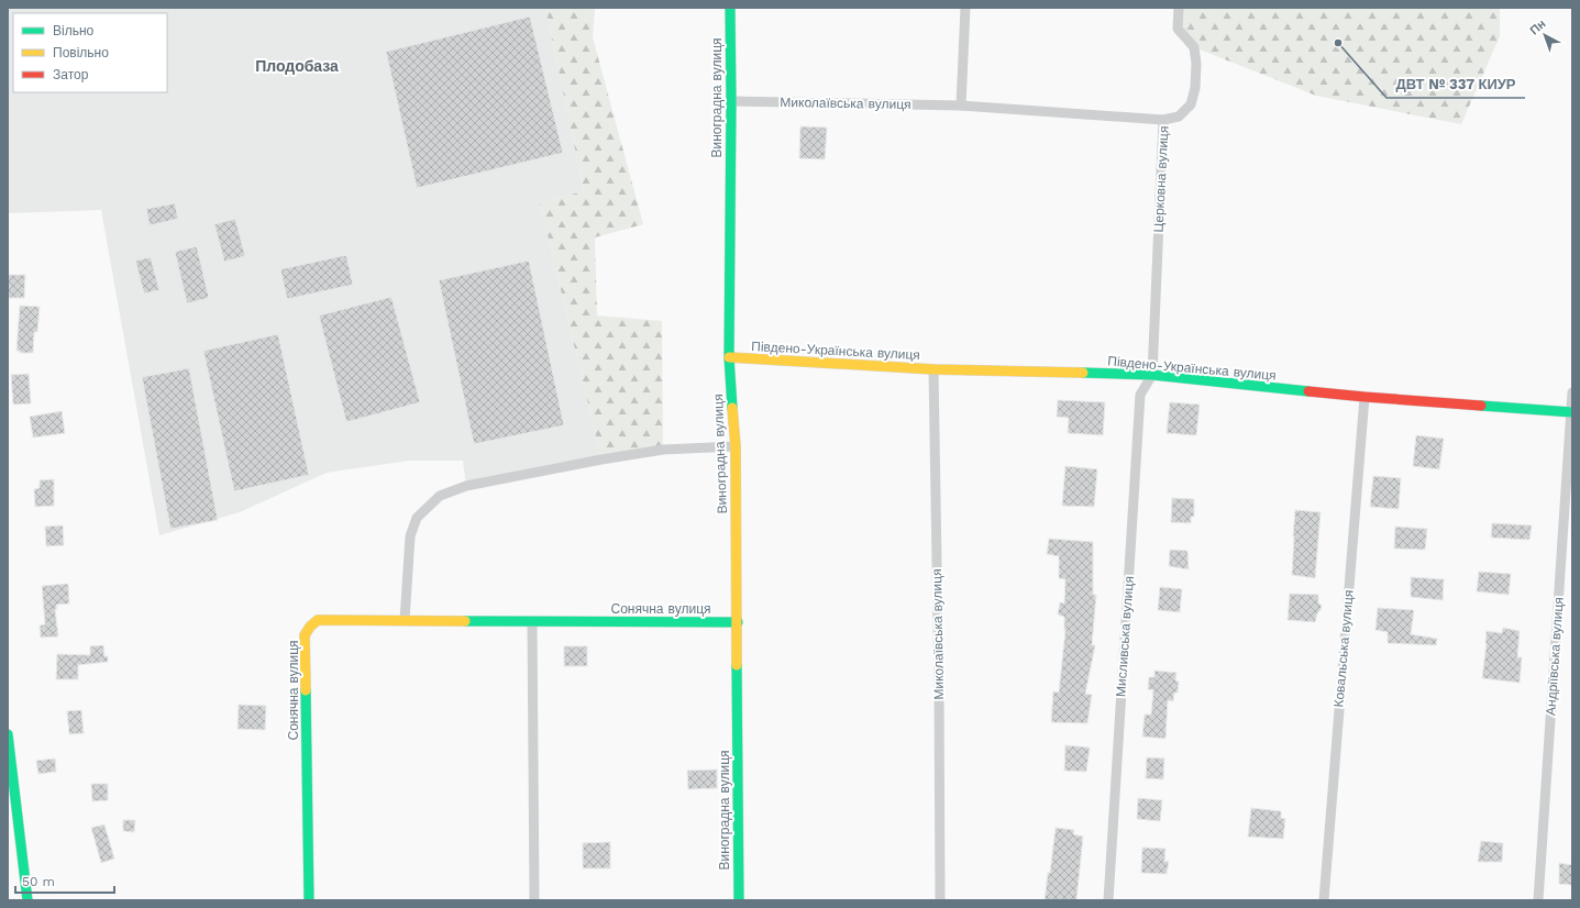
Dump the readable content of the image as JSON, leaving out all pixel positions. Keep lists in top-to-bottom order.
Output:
{
  "streets": {
    "street": [
      "Виноградна вулиця",
      "Миколаївська вулиця",
      "Церковна вулиця",
      "Південо-Українська вулиця",
      "Сонячна вулиця",
      "Мисливська вулиця",
      "Ковальська вулиця",
      "Андріївська вулиця"
    ]
  },
  "crossings": [
    ["Виноградна вулиця", "Миколаївська вулиця"],
    ["Виноградна вулиця", "Південо-Українська вулиця"],
    ["Виноградна вулиця", "Сонячна вулиця"],
    ["Миколаївська вулиця", "Церковна вулиця"],
    ["Миколаївська вулиця", "Південо-Українська вулиця"],
    ["Церковна вулиця", "Південо-Українська вулиця"],
    ["Церковна вулиця", "Мисливська вулиця"],
    ["Південо-Українська вулиця", "Мисливська вулиця"],
    ["Південо-Українська вулиця", "Ковальська вулиця"],
    ["Південо-Українська вулиця", "Андріївська вулиця"]
  ],
  "districts": ["Плодобаза"],
  "places": ["ДВТ № 337 КИУР"],
  "legend": ["Вільно", "Повільно", "Затор"],
  "scale_bar": "50 m",
  "north": "top left"
}
